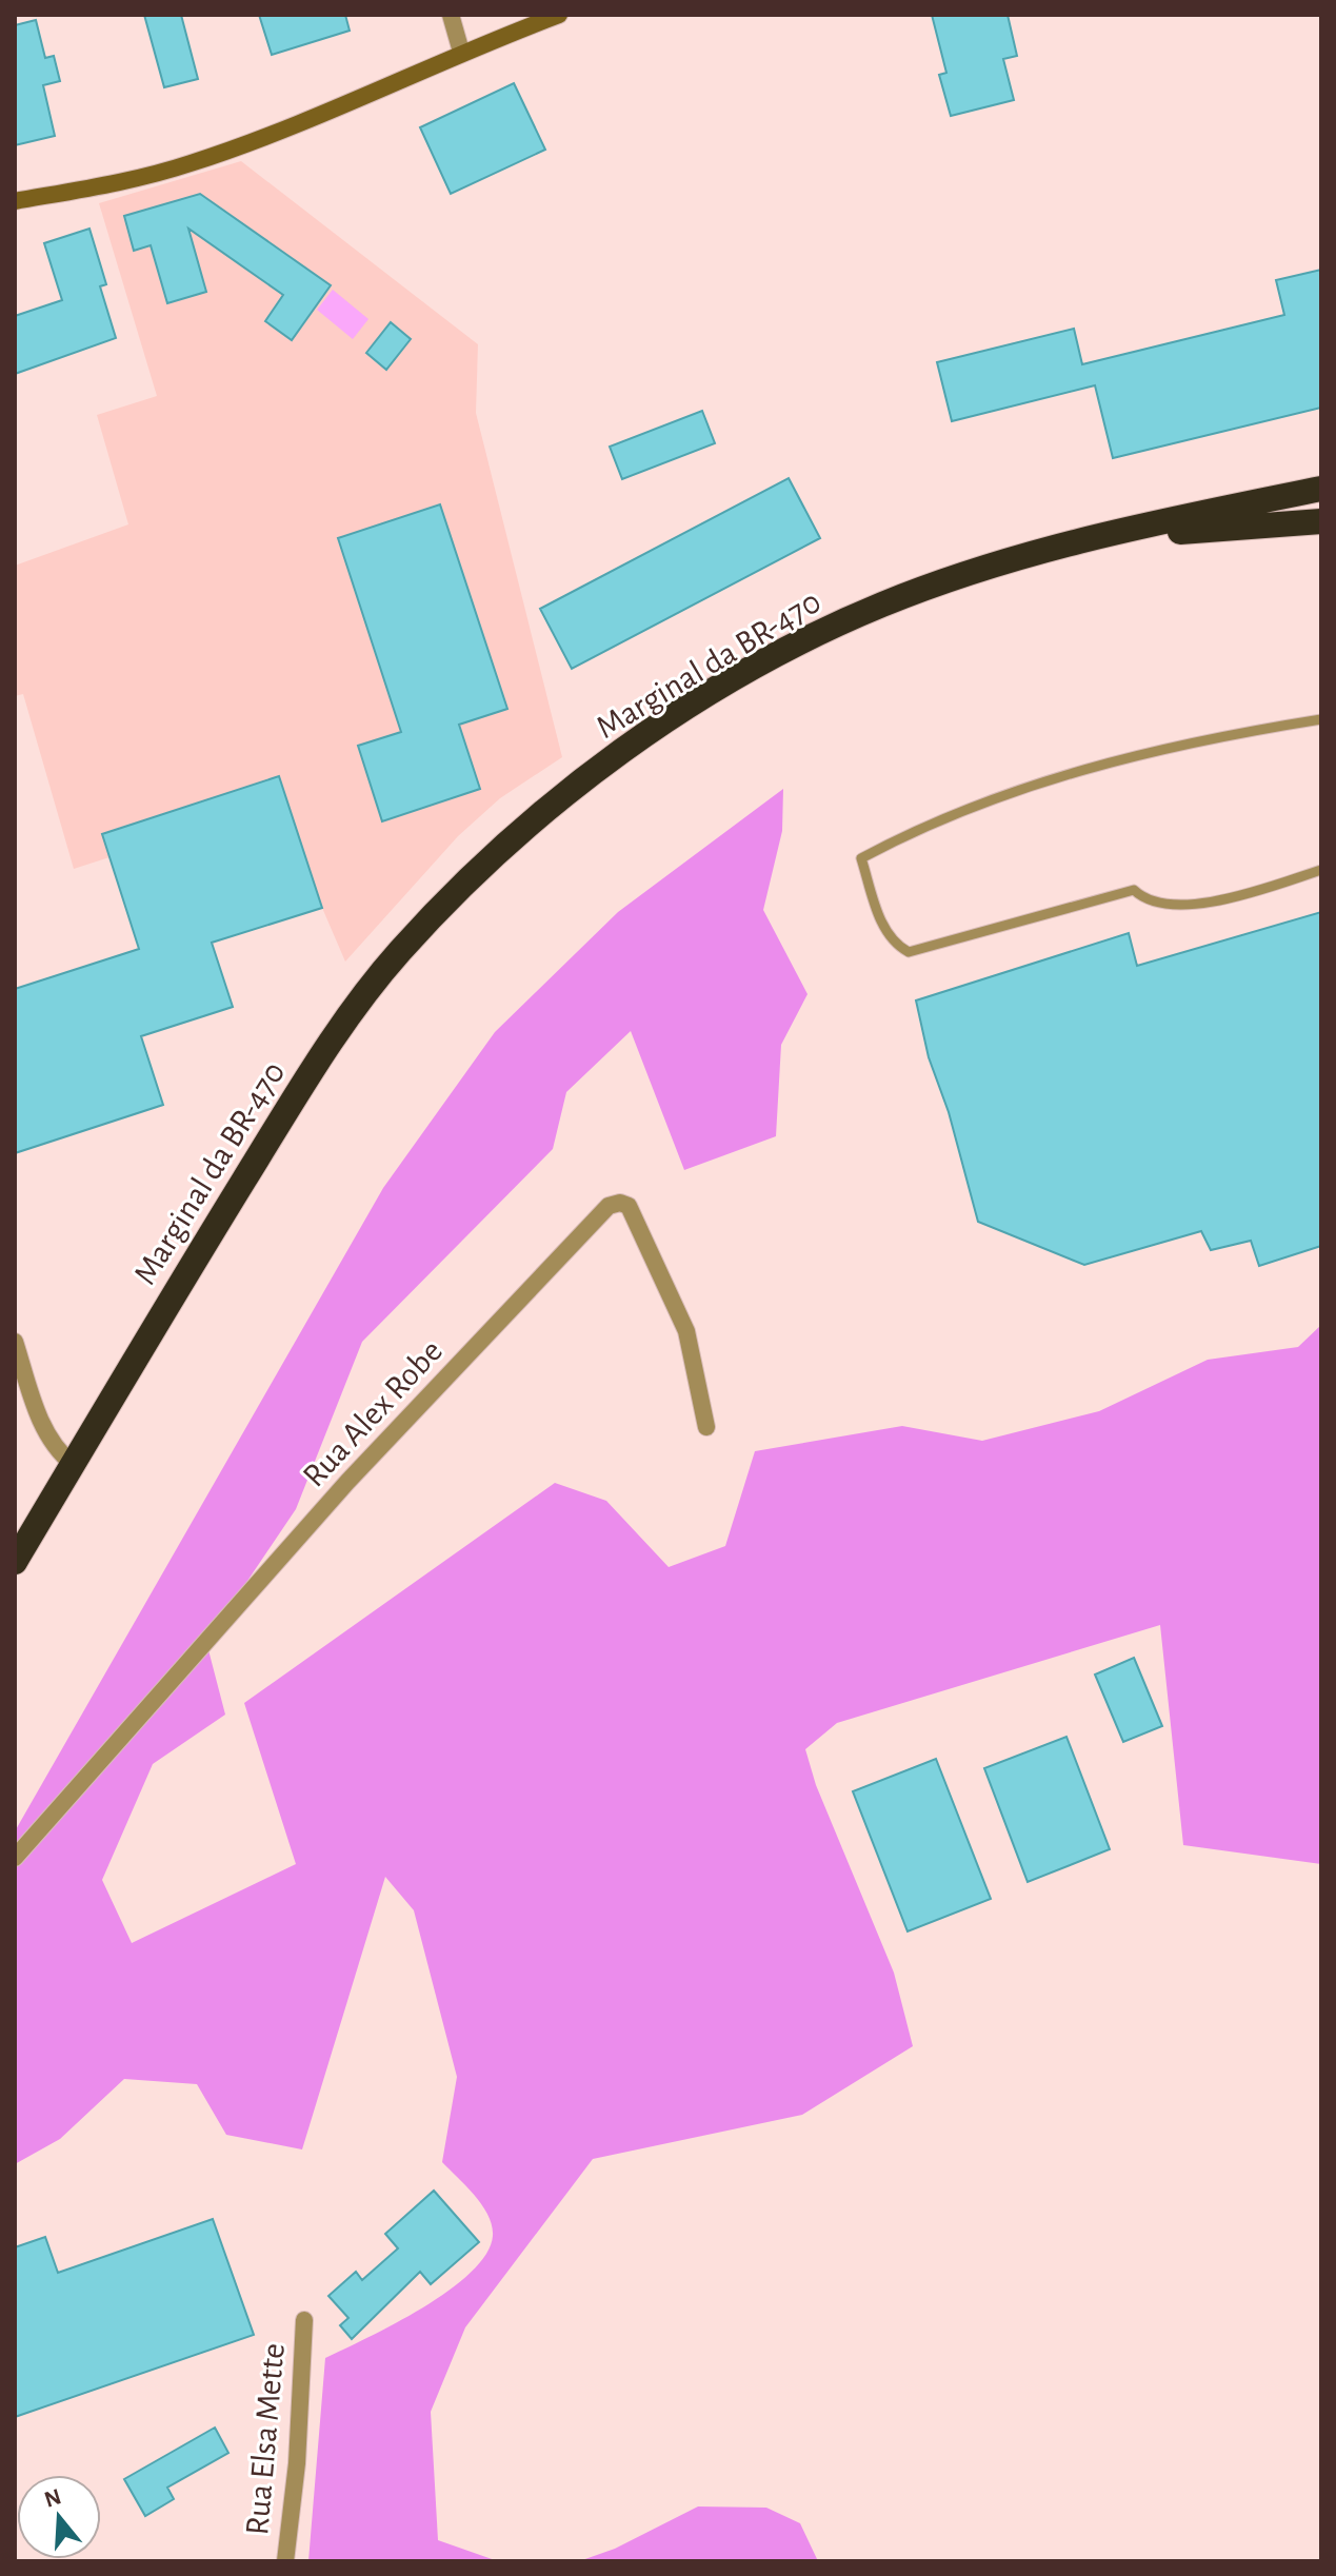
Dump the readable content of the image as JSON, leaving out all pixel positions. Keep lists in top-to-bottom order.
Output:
{
  "streets": {
    "highway": ["Marginal da BR-470"],
    "street": ["Rua Alex Robe", "Rua Elsa Mette"]
  },
  "north": "top"
}
